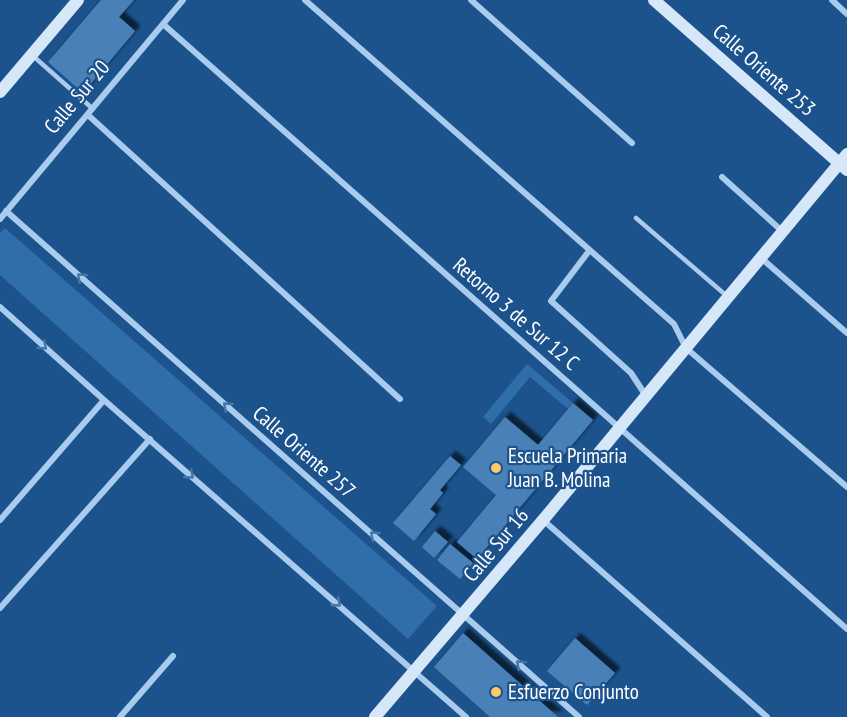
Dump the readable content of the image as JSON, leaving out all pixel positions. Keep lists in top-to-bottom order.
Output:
{
  "streets": {
    "street": [
      "Calle Oriente 253",
      "Calle Sur 20",
      "Retorno 3 de Sur 12 C",
      "Calle Oriente 257",
      "Calle Sur 16"
    ]
  },
  "crossings": [
    ["Calle Oriente 253", "Calle Sur 16"],
    ["Calle Sur 20", "Retorno 3 de Sur 12 C"],
    ["Calle Sur 20", "Calle Oriente 257"],
    ["Retorno 3 de Sur 12 C", "Calle Sur 16"],
    ["Calle Oriente 257", "Calle Sur 16"]
  ],
  "one_way": ["Calle Oriente 257"],
  "places": ["Escuela Primaria Juan B. Molina", "Esfuerzo Conjunto"]
}
